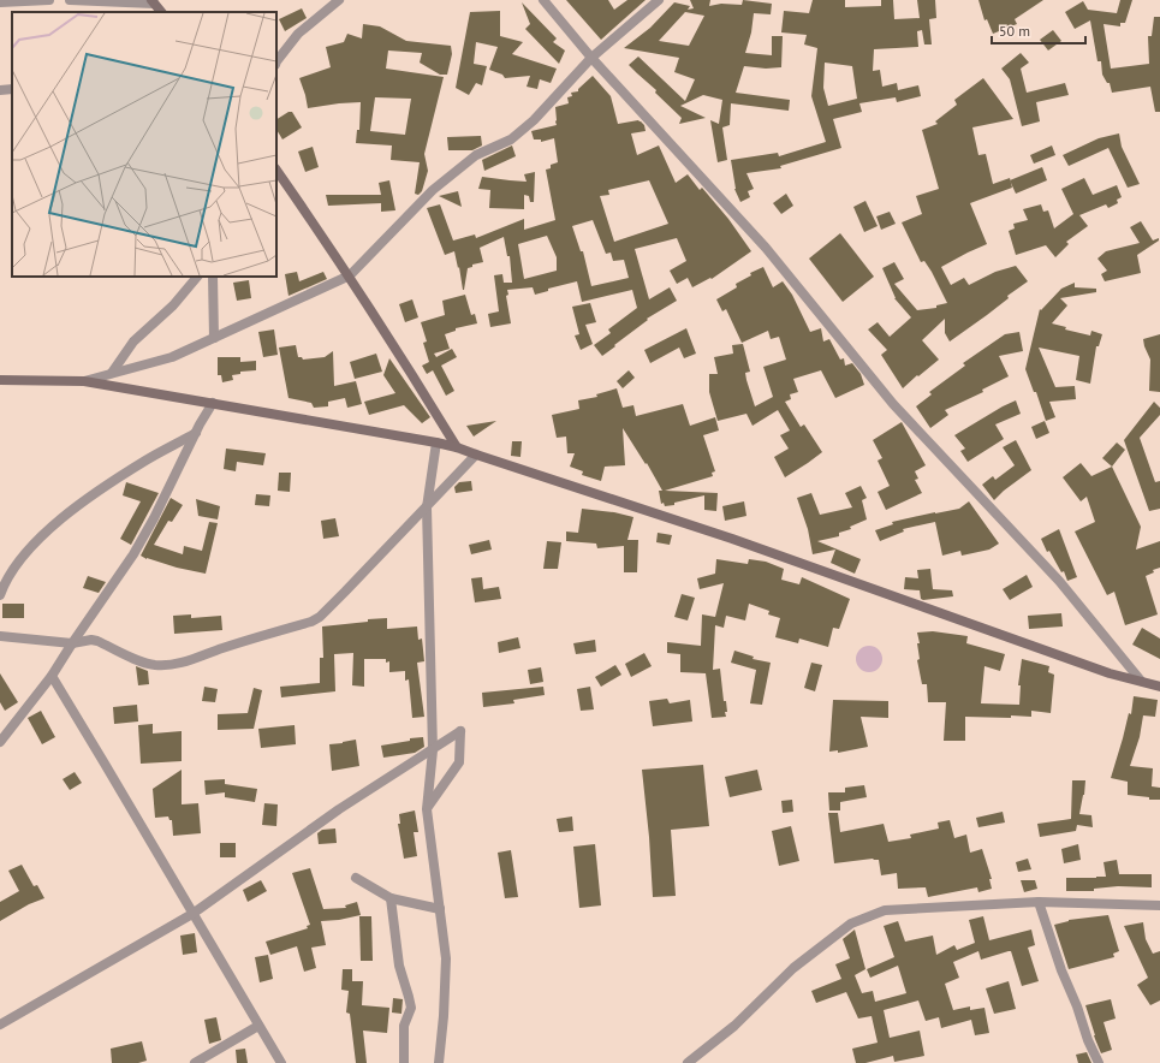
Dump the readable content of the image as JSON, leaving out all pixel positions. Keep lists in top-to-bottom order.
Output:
{
  "scale_bar": "50 m"
}
